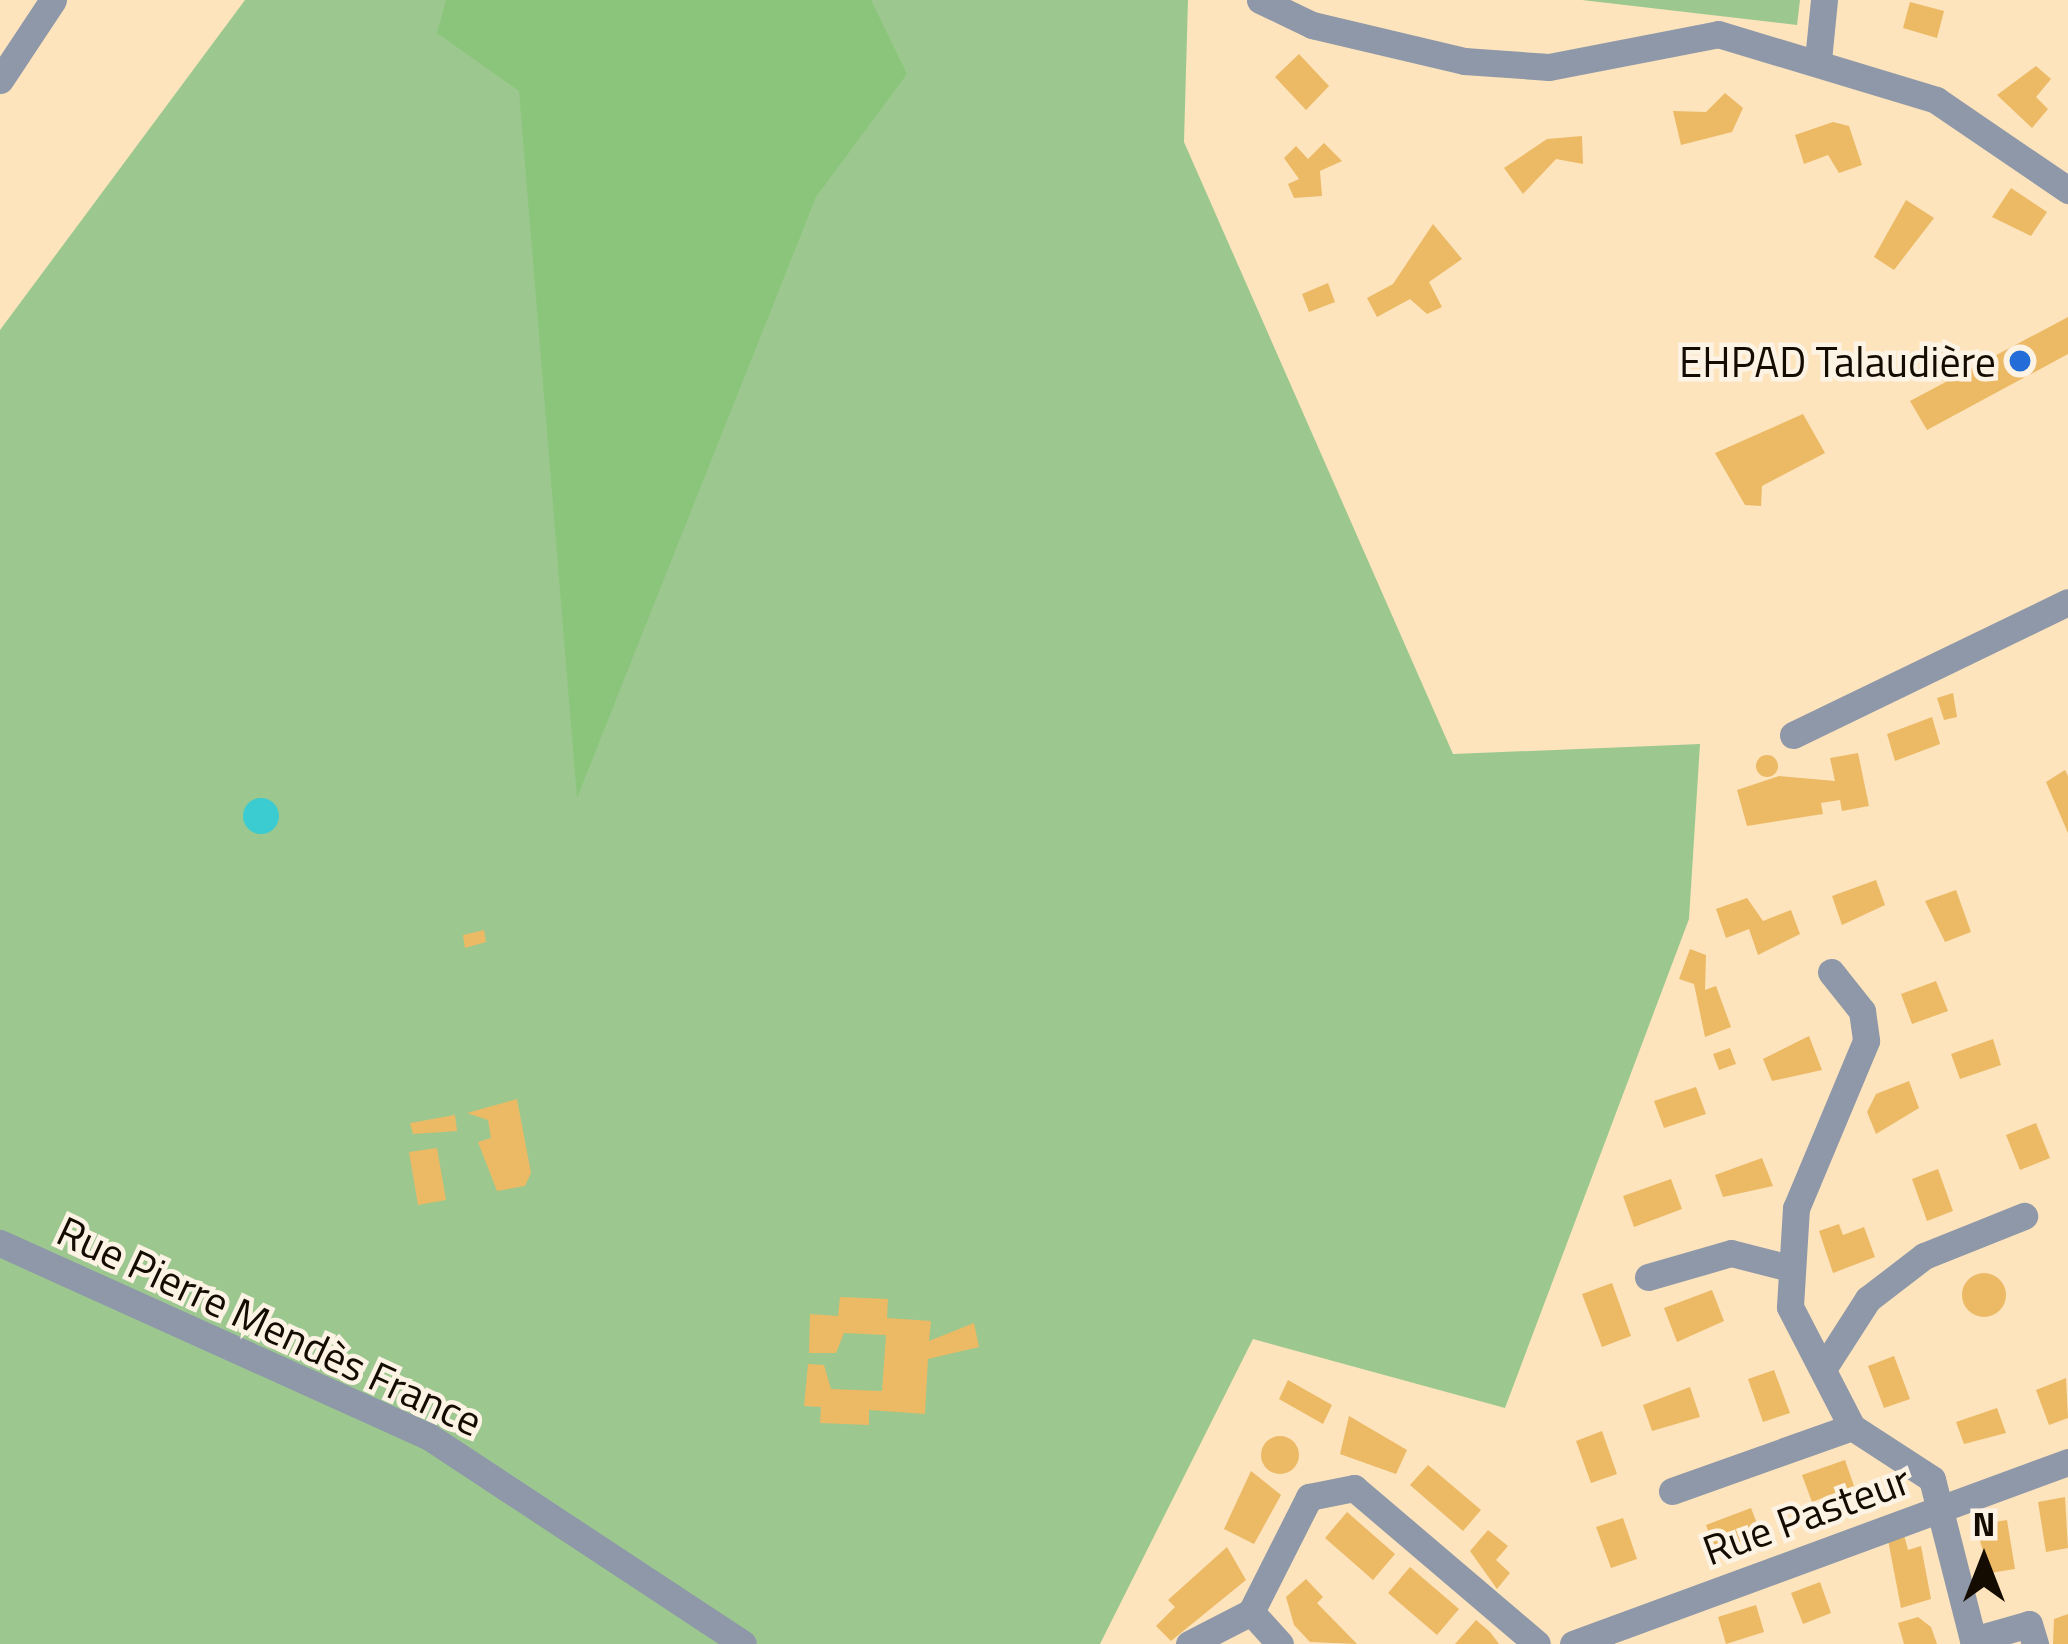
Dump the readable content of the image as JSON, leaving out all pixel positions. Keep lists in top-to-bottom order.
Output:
{
  "streets": {
    "street": ["Rue Pierre Mendès France", "Rue Pasteur"]
  },
  "places": ["EHPAD Talaudière"],
  "north": "top"
}
